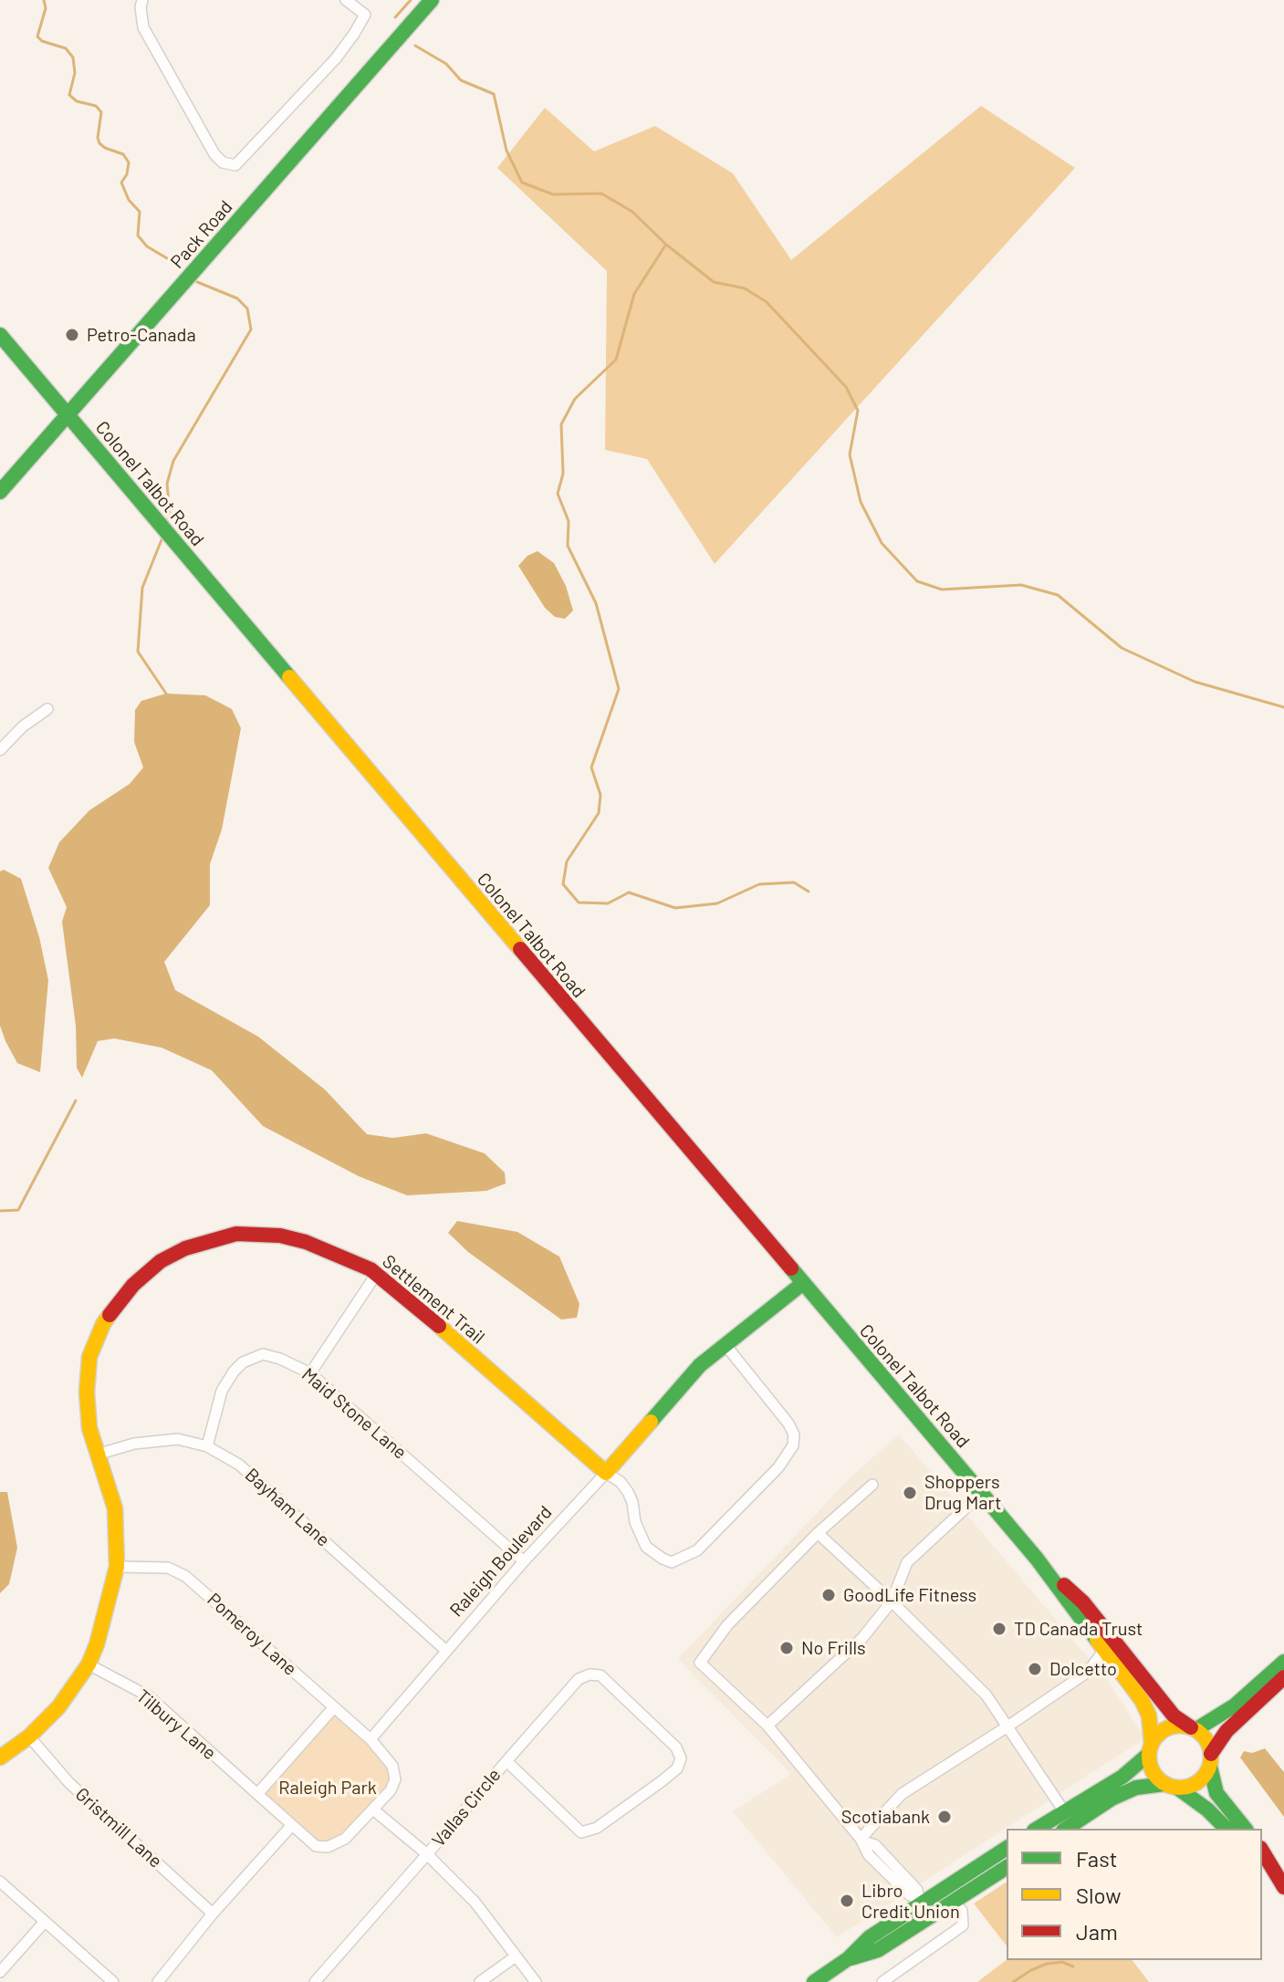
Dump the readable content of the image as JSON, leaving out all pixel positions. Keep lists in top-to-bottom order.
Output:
{
  "streets": {
    "main road": [
      "Pack Road",
      "Colonel Talbot Road",
      "Settlement Trail",
      "Raleigh Boulevard"
    ],
    "street": [
      "Maid Stone Lane",
      "Bayham Lane",
      "Pomeroy Lane",
      "Tilbury Lane",
      "Vallas Circle",
      "Gristmill Lane"
    ]
  },
  "crossings": [
    ["Pack Road", "Colonel Talbot Road"],
    ["Colonel Talbot Road", "Raleigh Boulevard"],
    ["Settlement Trail", "Bayham Lane"],
    ["Settlement Trail", "Raleigh Boulevard"],
    ["Settlement Trail", "Pomeroy Lane"],
    ["Settlement Trail", "Tilbury Lane"],
    ["Settlement Trail", "Gristmill Lane"],
    ["Maid Stone Lane", "Bayham Lane"],
    ["Maid Stone Lane", "Raleigh Boulevard"],
    ["Bayham Lane", "Raleigh Boulevard"],
    ["Raleigh Boulevard", "Pomeroy Lane"]
  ],
  "parks": ["Raleigh Park"],
  "places": [
    "Petro-Canada",
    "Shoppers Drug Mart",
    "GoodLife Fitness",
    "TD Canada Trust",
    "No Frills",
    "Dolcetto",
    "Scotiabank",
    "Libro Credit Union"
  ],
  "legend": ["Fast", "Slow", "Jam"]
}
